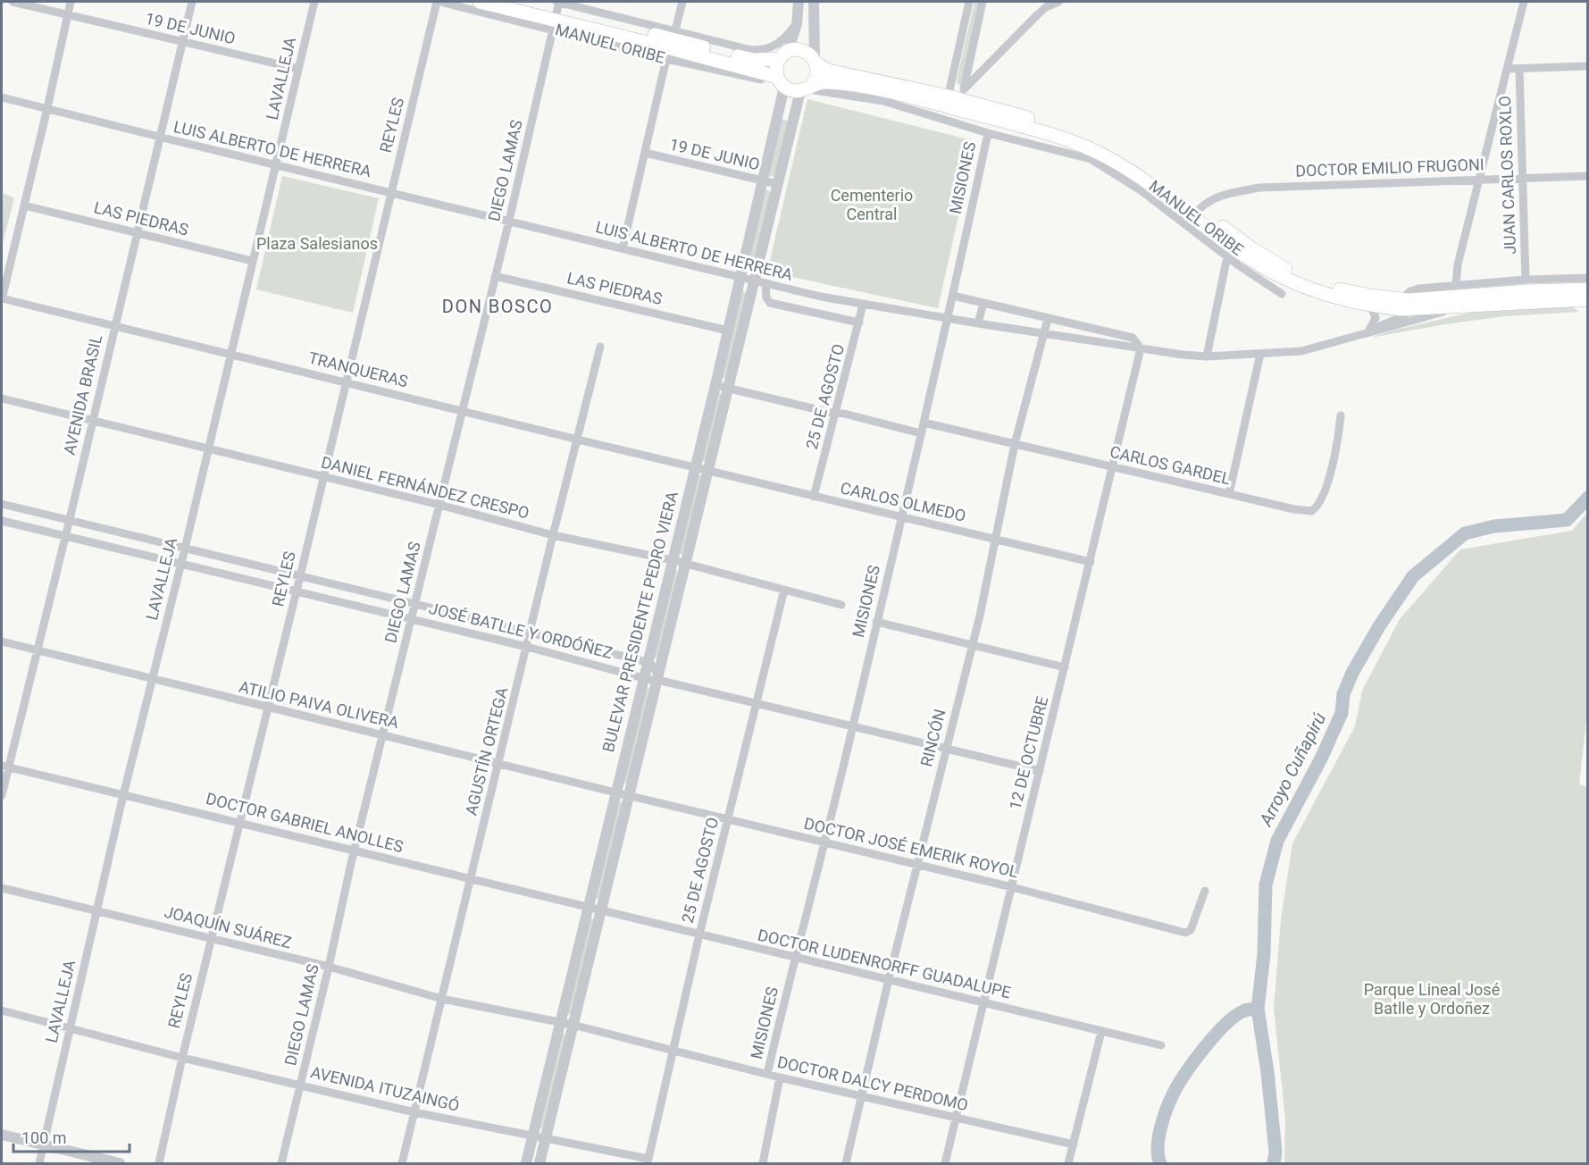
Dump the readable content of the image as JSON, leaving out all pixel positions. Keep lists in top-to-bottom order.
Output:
{
  "streets": {
    "highway": ["MANUEL ORIBE"],
    "street": [
      "19 DE JUNIO",
      "LAVALLEJA",
      "REYLES",
      "LUIS ALBERTO DE HERRERA",
      "DOCTOR EMILIO FRUGONI",
      "DIEGO LAMAS",
      "JUAN CARLOS ROXLO",
      "MISIONES",
      "LAS PIEDRAS",
      "TRANQUERAS",
      "AVENIDA BRASIL",
      "25 DE AGOSTO",
      "CARLOS GARDEL",
      "DANIEL FERNÁNDEZ CRESPO",
      "CARLOS OLMEDO",
      "BULEVAR PRESIDENTE PEDRO VIERA",
      "JOSÉ BATLLE Y ORDÓÑEZ",
      "ATILIO PAIVA OLIVERA",
      "RINCÓN",
      "AGUSTÍN ORTEGA",
      "12 DE OCTUBRE",
      "DOCTOR GABRIEL ANOLLES",
      "DOCTOR JOSÉ EMERIK ROYOL",
      "JOAQUÍN SUÁREZ",
      "DOCTOR LUDENRORFF GUADALUPE",
      "DOCTOR DALCY PERDOMO",
      "AVENIDA ITUZAINGÓ"
    ]
  },
  "crossings": [
    ["19 DE JUNIO", "LAVALLEJA"],
    ["19 DE JUNIO", "AVENIDA BRASIL"],
    ["19 DE JUNIO", "BULEVAR PRESIDENTE PEDRO VIERA"],
    ["MANUEL ORIBE", "REYLES"],
    ["MANUEL ORIBE", "LUIS ALBERTO DE HERRERA"],
    ["MANUEL ORIBE", "DOCTOR EMILIO FRUGONI"],
    ["MANUEL ORIBE", "DIEGO LAMAS"],
    ["MANUEL ORIBE", "MISIONES"],
    ["MANUEL ORIBE", "BULEVAR PRESIDENTE PEDRO VIERA"],
    ["LAVALLEJA", "LUIS ALBERTO DE HERRERA"],
    ["LAVALLEJA", "LAS PIEDRAS"],
    ["LAVALLEJA", "TRANQUERAS"],
    ["LAVALLEJA", "DANIEL FERNÁNDEZ CRESPO"],
    ["LAVALLEJA", "JOSÉ BATLLE Y ORDÓÑEZ"],
    ["LAVALLEJA", "ATILIO PAIVA OLIVERA"],
    ["LAVALLEJA", "DOCTOR GABRIEL ANOLLES"],
    ["LAVALLEJA", "JOAQUÍN SUÁREZ"],
    ["LAVALLEJA", "AVENIDA ITUZAINGÓ"],
    ["REYLES", "LUIS ALBERTO DE HERRERA"],
    ["REYLES", "TRANQUERAS"],
    ["REYLES", "DANIEL FERNÁNDEZ CRESPO"],
    ["REYLES", "JOSÉ BATLLE Y ORDÓÑEZ"],
    ["REYLES", "ATILIO PAIVA OLIVERA"],
    ["REYLES", "DOCTOR GABRIEL ANOLLES"],
    ["REYLES", "JOAQUÍN SUÁREZ"],
    ["REYLES", "AVENIDA ITUZAINGÓ"],
    ["LUIS ALBERTO DE HERRERA", "DIEGO LAMAS"],
    ["LUIS ALBERTO DE HERRERA", "MISIONES"],
    ["LUIS ALBERTO DE HERRERA", "AVENIDA BRASIL"],
    ["LUIS ALBERTO DE HERRERA", "25 DE AGOSTO"],
    ["LUIS ALBERTO DE HERRERA", "BULEVAR PRESIDENTE PEDRO VIERA"],
    ["LUIS ALBERTO DE HERRERA", "RINCÓN"],
    ["LUIS ALBERTO DE HERRERA", "12 DE OCTUBRE"],
    ["DOCTOR EMILIO FRUGONI", "JUAN CARLOS ROXLO"],
    ["DIEGO LAMAS", "LAS PIEDRAS"],
    ["DIEGO LAMAS", "TRANQUERAS"],
    ["DIEGO LAMAS", "DANIEL FERNÁNDEZ CRESPO"],
    ["DIEGO LAMAS", "JOSÉ BATLLE Y ORDÓÑEZ"],
    ["DIEGO LAMAS", "ATILIO PAIVA OLIVERA"],
    ["DIEGO LAMAS", "DOCTOR GABRIEL ANOLLES"],
    ["DIEGO LAMAS", "JOAQUÍN SUÁREZ"],
    ["DIEGO LAMAS", "AVENIDA ITUZAINGÓ"],
    ["MISIONES", "CARLOS GARDEL"],
    ["MISIONES", "CARLOS OLMEDO"],
    ["MISIONES", "JOSÉ BATLLE Y ORDÓÑEZ"],
    ["MISIONES", "DOCTOR JOSÉ EMERIK ROYOL"],
    ["MISIONES", "DOCTOR LUDENRORFF GUADALUPE"],
    ["MISIONES", "DOCTOR DALCY PERDOMO"],
    ["LAS PIEDRAS", "AVENIDA BRASIL"],
    ["LAS PIEDRAS", "BULEVAR PRESIDENTE PEDRO VIERA"],
    ["TRANQUERAS", "AVENIDA BRASIL"],
    ["TRANQUERAS", "CARLOS OLMEDO"],
    ["TRANQUERAS", "BULEVAR PRESIDENTE PEDRO VIERA"],
    ["TRANQUERAS", "AGUSTÍN ORTEGA"],
    ["AVENIDA BRASIL", "DANIEL FERNÁNDEZ CRESPO"],
    ["AVENIDA BRASIL", "JOSÉ BATLLE Y ORDÓÑEZ"],
    ["AVENIDA BRASIL", "ATILIO PAIVA OLIVERA"],
    ["AVENIDA BRASIL", "DOCTOR GABRIEL ANOLLES"],
    ["25 DE AGOSTO", "DANIEL FERNÁNDEZ CRESPO"],
    ["25 DE AGOSTO", "CARLOS OLMEDO"],
    ["25 DE AGOSTO", "JOSÉ BATLLE Y ORDÓÑEZ"],
    ["25 DE AGOSTO", "DOCTOR JOSÉ EMERIK ROYOL"],
    ["25 DE AGOSTO", "DOCTOR LUDENRORFF GUADALUPE"],
    ["25 DE AGOSTO", "DOCTOR DALCY PERDOMO"],
    ["25 DE AGOSTO", "AVENIDA ITUZAINGÓ"],
    ["CARLOS GARDEL", "RINCÓN"],
    ["CARLOS GARDEL", "12 DE OCTUBRE"],
    ["DANIEL FERNÁNDEZ CRESPO", "BULEVAR PRESIDENTE PEDRO VIERA"],
    ["DANIEL FERNÁNDEZ CRESPO", "AGUSTÍN ORTEGA"],
    ["CARLOS OLMEDO", "BULEVAR PRESIDENTE PEDRO VIERA"],
    ["CARLOS OLMEDO", "RINCÓN"],
    ["CARLOS OLMEDO", "12 DE OCTUBRE"],
    ["BULEVAR PRESIDENTE PEDRO VIERA", "JOSÉ BATLLE Y ORDÓÑEZ"],
    ["BULEVAR PRESIDENTE PEDRO VIERA", "ATILIO PAIVA OLIVERA"],
    ["BULEVAR PRESIDENTE PEDRO VIERA", "DOCTOR GABRIEL ANOLLES"],
    ["BULEVAR PRESIDENTE PEDRO VIERA", "DOCTOR JOSÉ EMERIK ROYOL"],
    ["BULEVAR PRESIDENTE PEDRO VIERA", "JOAQUÍN SUÁREZ"],
    ["BULEVAR PRESIDENTE PEDRO VIERA", "DOCTOR LUDENRORFF GUADALUPE"],
    ["BULEVAR PRESIDENTE PEDRO VIERA", "DOCTOR DALCY PERDOMO"],
    ["BULEVAR PRESIDENTE PEDRO VIERA", "AVENIDA ITUZAINGÓ"],
    ["JOSÉ BATLLE Y ORDÓÑEZ", "RINCÓN"],
    ["JOSÉ BATLLE Y ORDÓÑEZ", "AGUSTÍN ORTEGA"],
    ["JOSÉ BATLLE Y ORDÓÑEZ", "12 DE OCTUBRE"],
    ["ATILIO PAIVA OLIVERA", "AGUSTÍN ORTEGA"],
    ["ATILIO PAIVA OLIVERA", "DOCTOR JOSÉ EMERIK ROYOL"],
    ["RINCÓN", "DOCTOR JOSÉ EMERIK ROYOL"],
    ["RINCÓN", "DOCTOR LUDENRORFF GUADALUPE"],
    ["RINCÓN", "DOCTOR DALCY PERDOMO"],
    ["AGUSTÍN ORTEGA", "DOCTOR GABRIEL ANOLLES"],
    ["AGUSTÍN ORTEGA", "JOAQUÍN SUÁREZ"],
    ["AGUSTÍN ORTEGA", "AVENIDA ITUZAINGÓ"],
    ["12 DE OCTUBRE", "DOCTOR JOSÉ EMERIK ROYOL"],
    ["12 DE OCTUBRE", "DOCTOR LUDENRORFF GUADALUPE"],
    ["12 DE OCTUBRE", "DOCTOR DALCY PERDOMO"],
    ["DOCTOR GABRIEL ANOLLES", "DOCTOR LUDENRORFF GUADALUPE"],
    ["JOAQUÍN SUÁREZ", "DOCTOR DALCY PERDOMO"]
  ],
  "districts": ["DON BOSCO"],
  "water": ["Arroyo Cuñapirú"],
  "parks": ["Cementerio Central", "Plaza Salesianos", "Parque Lineal José Batlle y Ordoñez"],
  "scale_bar": "100 m"
}
